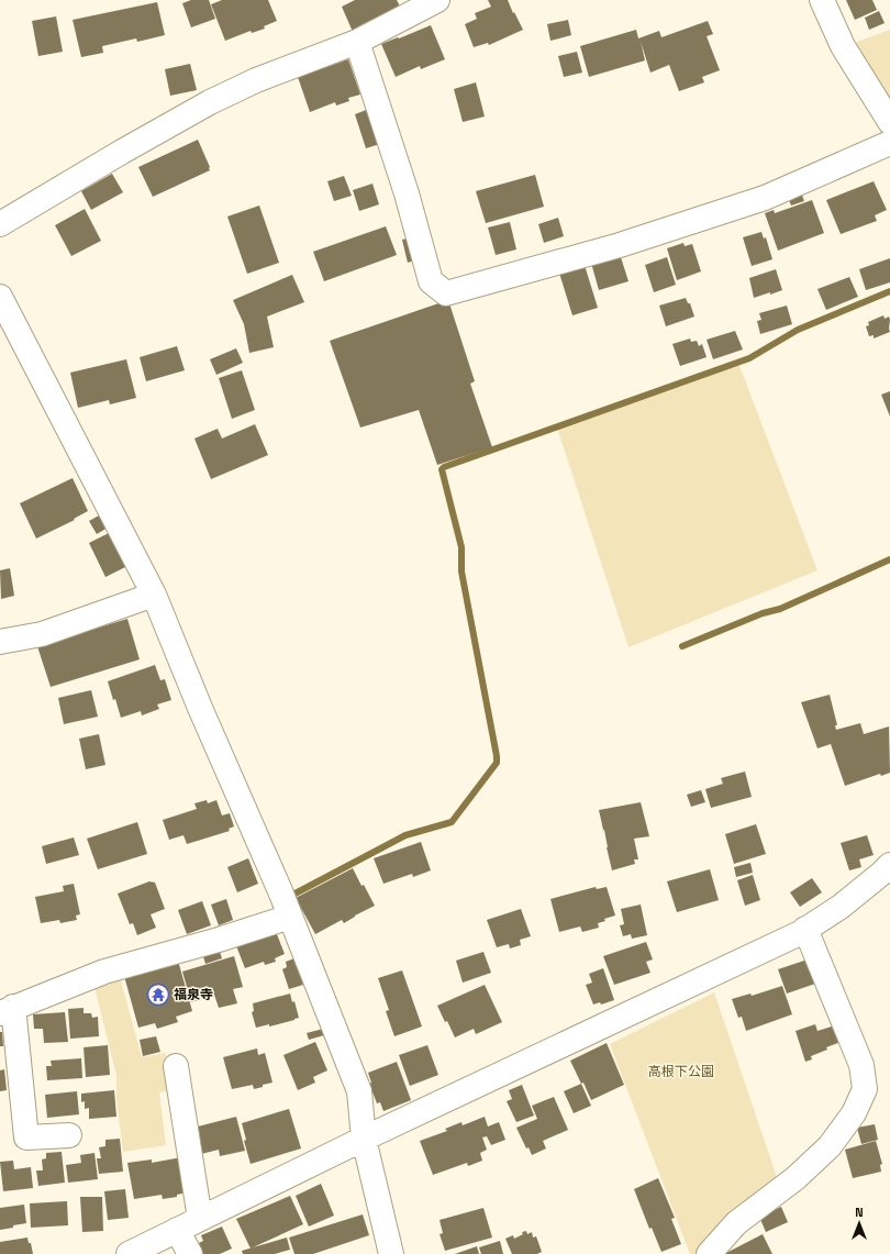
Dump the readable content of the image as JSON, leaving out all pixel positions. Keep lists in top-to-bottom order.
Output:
{
  "parks": ["高根下公園"],
  "places": {
    "temple": ["福泉寺"]
  },
  "north": "top"
}
